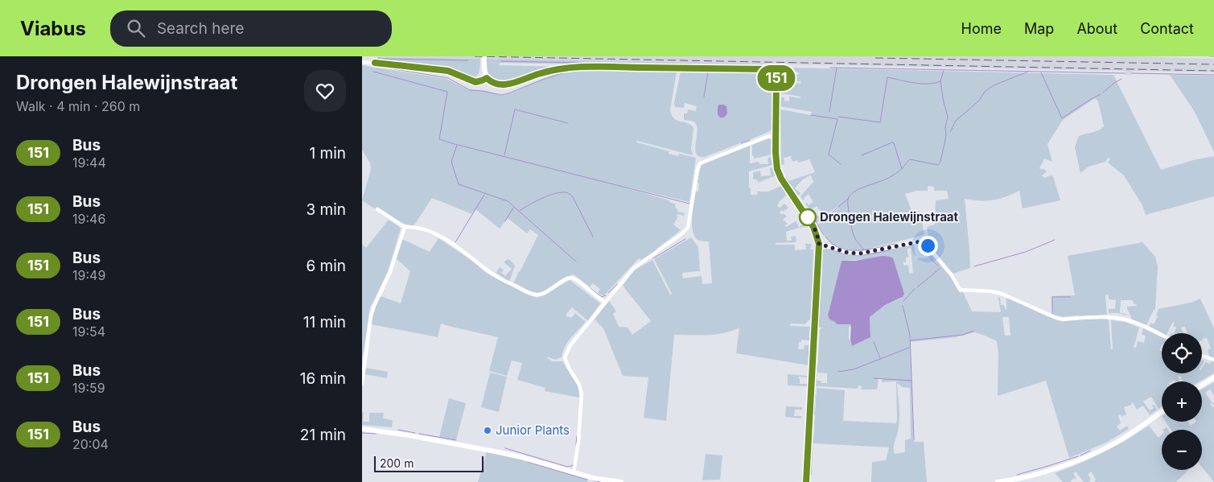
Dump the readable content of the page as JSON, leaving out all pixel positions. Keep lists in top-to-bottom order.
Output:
{
  "places": ["Drongen Halewijnstraat", "Junior Plants"],
  "lines": ["bus line 151"],
  "scale_bar": "200 m",
  "page": {
    "header": "Viabus",
    "search": "Search here",
    "nav": [
      "Home",
      "Map",
      "About",
      "Contact"
    ],
    "heading": ["Drongen Halewijnstraat", "Walk · 4 min · 260 m"],
    "on_map": "151",
    "list": [
      {
        "mark": "151",
        "name": "Bus",
        "note": "19:44",
        "value": "1 min"
      },
      {
        "mark": "151",
        "name": "Bus",
        "note": "19:46",
        "value": "3 min"
      },
      {
        "mark": "151",
        "name": "Bus",
        "note": "19:49",
        "value": "6 min"
      },
      {
        "mark": "151",
        "name": "Bus",
        "note": "19:54",
        "value": "11 min"
      },
      {
        "mark": "151",
        "name": "Bus",
        "note": "19:59",
        "value": "16 min"
      },
      {
        "mark": "151",
        "name": "Bus",
        "note": "20:04",
        "value": "21 min"
      }
    ],
    "map_buttons": ["+", "−"],
    "scale": "200 m"
  }
}
